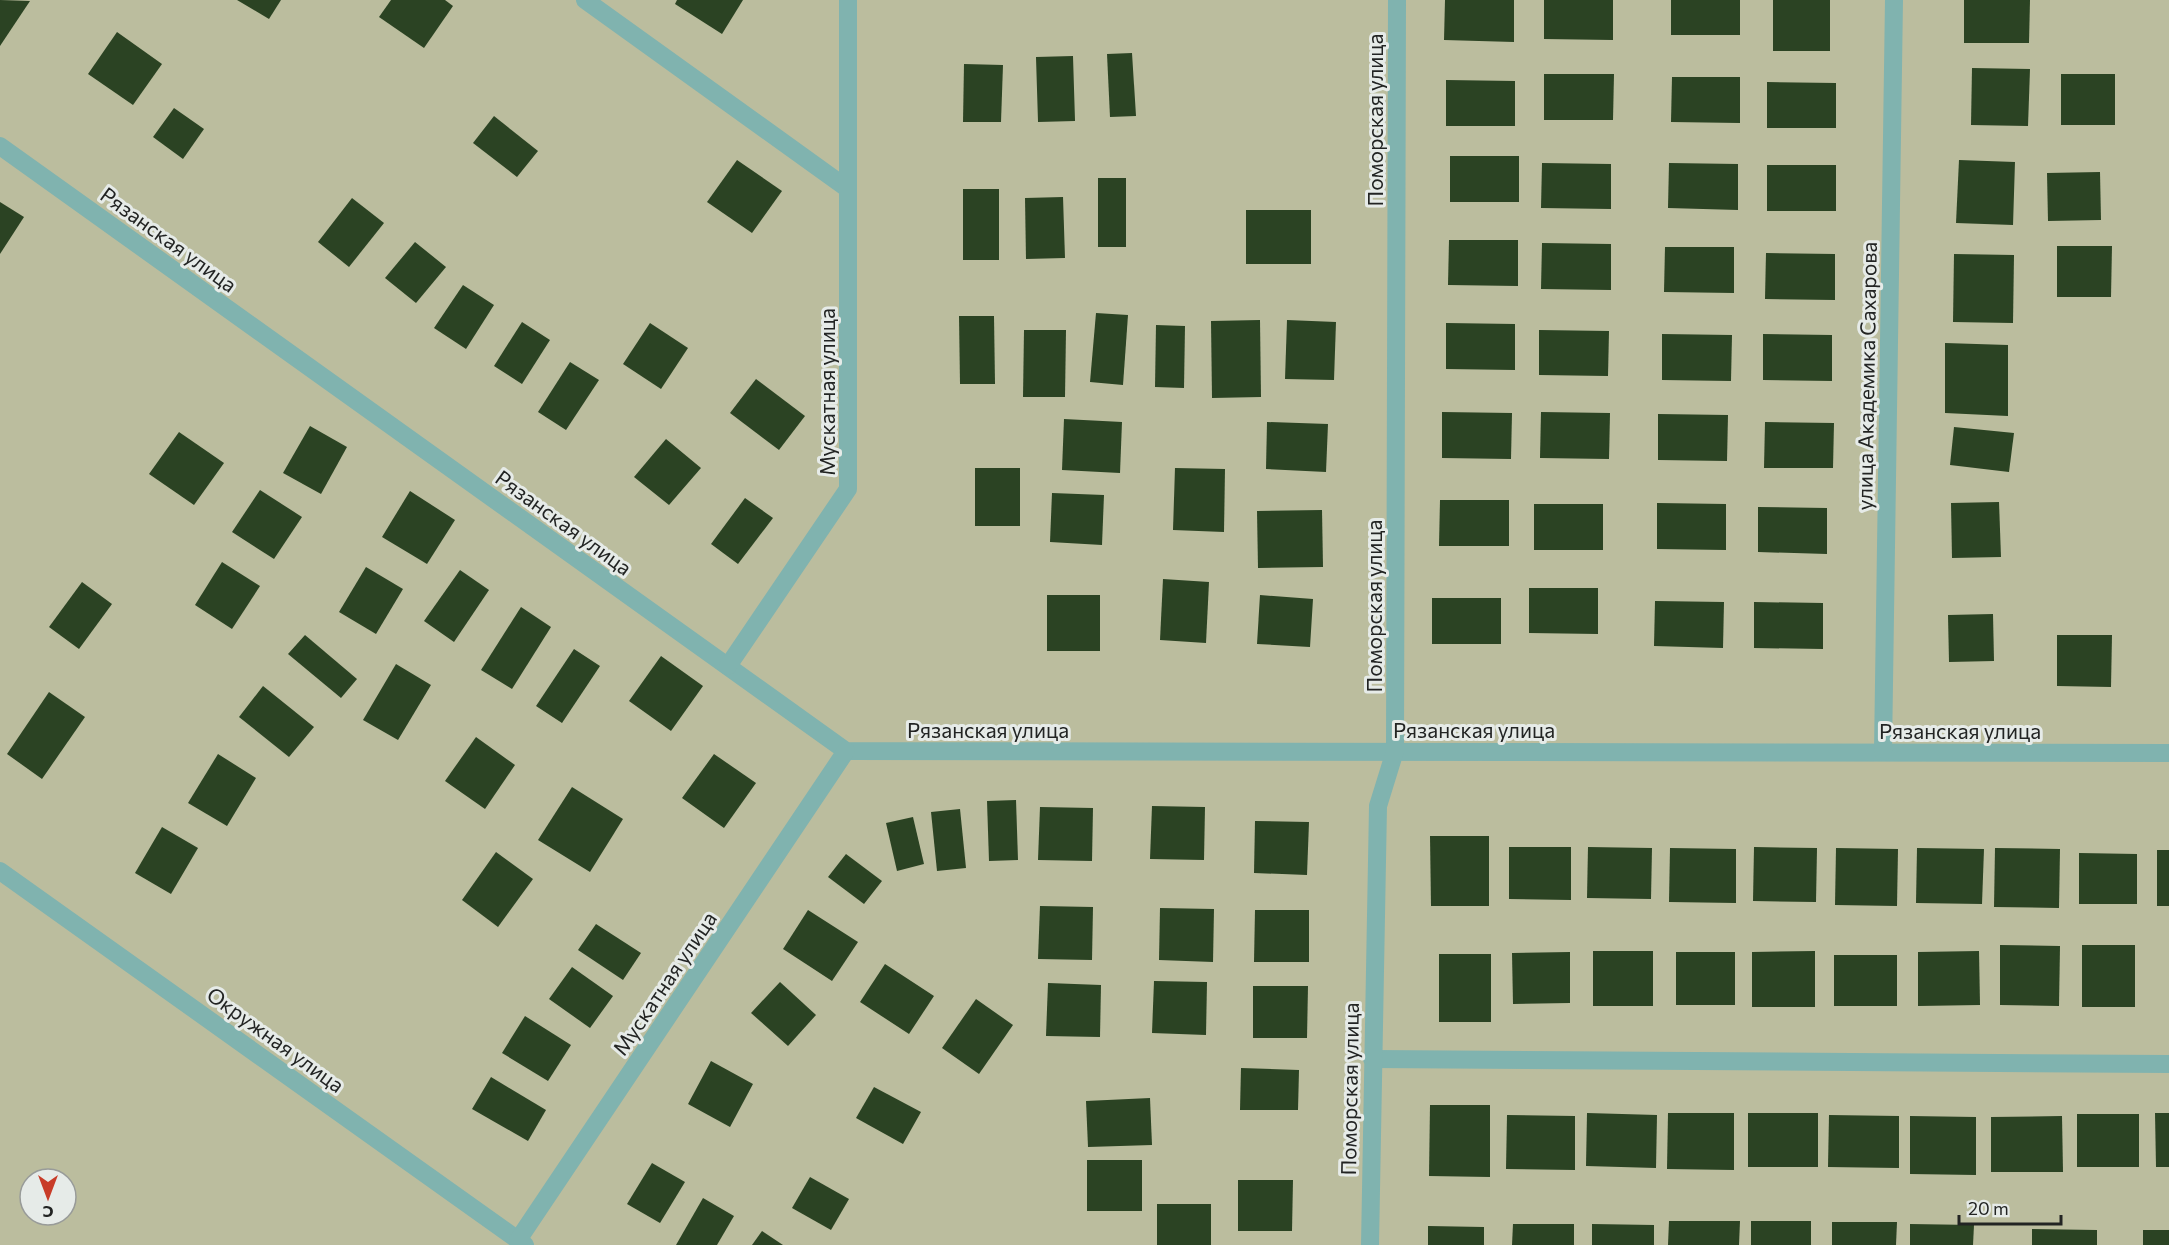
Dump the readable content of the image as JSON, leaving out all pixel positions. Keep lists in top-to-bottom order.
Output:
{
  "streets": {
    "street": [
      "Поморская улица",
      "Рязанская улица",
      "улица Академика Сахарова",
      "Мускатная улица",
      "Окружная улица"
    ]
  },
  "crossings": [
    ["Поморская улица", "Рязанская улица"],
    ["Рязанская улица", "улица Академика Сахарова"],
    ["Рязанская улица", "Мускатная улица"],
    ["Мускатная улица", "Окружная улица"]
  ],
  "scale_bar": "20 m",
  "north": "bottom"
}
